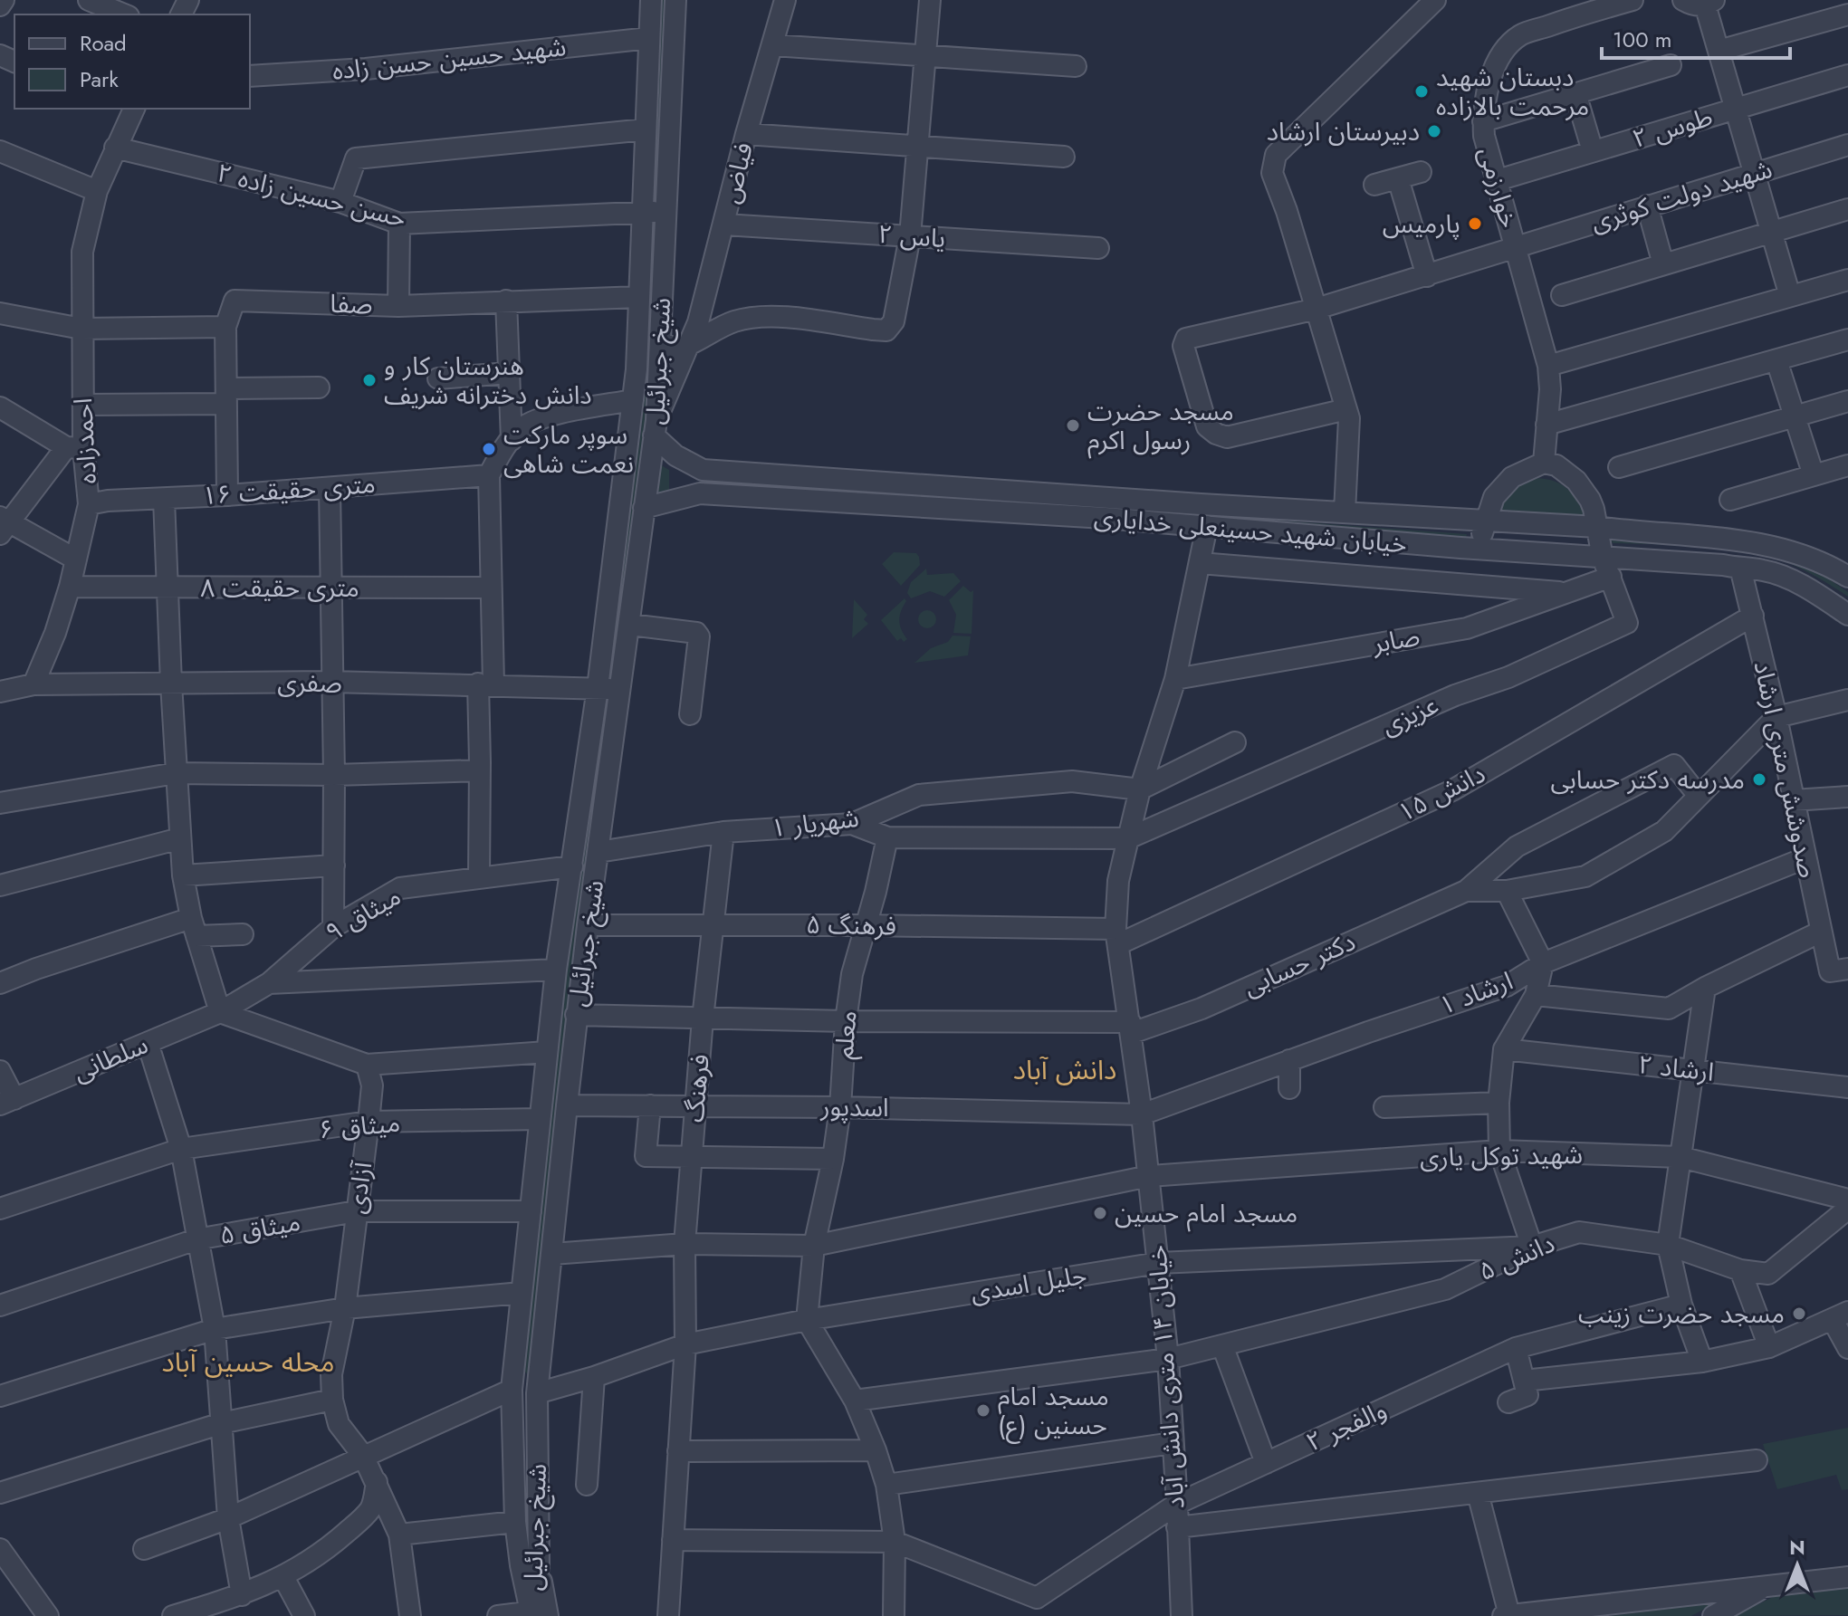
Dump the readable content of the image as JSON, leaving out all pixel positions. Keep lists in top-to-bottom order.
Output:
{
  "streets": {
    "street": [
      "شهید حسین حسن زاده",
      "طوس ۲",
      "فیاض",
      "خوارزمی",
      "حسن حسین زاده ۲",
      "شهید دولت کوثری",
      "یاس ۲",
      "صفا",
      "شیخ جبرائیل",
      "احمدزاده",
      "۱۶ متری حقیقت",
      "خیابان شهید حسینعلی خدایاری",
      "۸ متری حقیقت",
      "صابر",
      "صفری",
      "عزیزی",
      "صدوشش متری ارشاد",
      "دانش ۱۵",
      "شهریار ۱",
      "میثاق ۹",
      "فرهنگ ۵",
      "دکتر حسابی",
      "ارشاد ۱",
      "معلم",
      "سلطانی",
      "ارشاد ۲",
      "فرهنگ",
      "اسدپور",
      "میثاق ۶",
      "شهید توکل یاری",
      "آزادی",
      "میثاق ۵",
      "دانش ۵",
      "جلیل اسدی",
      "خیابان ۱۴ متری دانش آباد",
      "والفجر ۲"
    ]
  },
  "crossings": [
    ["شهید حسین حسن زاده", "شیخ جبرائیل"],
    ["طوس ۲", "خوارزمی"],
    ["فیاض", "یاس ۲"],
    ["فیاض", "شیخ جبرائیل"],
    ["فیاض", "خیابان شهید حسینعلی خدایاری"],
    ["خوارزمی", "شهید دولت کوثری"],
    ["حسن حسین زاده ۲", "شیخ جبرائیل"],
    ["حسن حسین زاده ۲", "احمدزاده"],
    ["صفا", "شیخ جبرائیل"],
    ["شیخ جبرائیل", "خیابان شهید حسینعلی خدایاری"],
    ["شیخ جبرائیل", "صفری"],
    ["شیخ جبرائیل", "شهریار ۱"],
    ["شیخ جبرائیل", "میثاق ۹"],
    ["شیخ جبرائیل", "فرهنگ ۵"],
    ["شیخ جبرائیل", "دکتر حسابی"],
    ["شیخ جبرائیل", "اسدپور"],
    ["شیخ جبرائیل", "میثاق ۶"],
    ["شیخ جبرائیل", "شهید توکل یاری"],
    ["شیخ جبرائیل", "میثاق ۵"],
    ["شیخ جبرائیل", "جلیل اسدی"],
    ["احمدزاده", "۱۶ متری حقیقت"],
    ["احمدزاده", "۸ متری حقیقت"],
    ["احمدزاده", "صفری"],
    ["خیابان شهید حسینعلی خدایاری", "عزیزی"],
    ["خیابان شهید حسینعلی خدایاری", "صدوشش متری ارشاد"],
    ["صابر", "عزیزی"],
    ["عزیزی", "خیابان ۱۴ متری دانش آباد"],
    ["صدوشش متری ارشاد", "دانش ۱۵"],
    ["صدوشش متری ارشاد", "دکتر حسابی"],
    ["صدوشش متری ارشاد", "ارشاد ۱"],
    ["دانش ۱۵", "فرهنگ ۵"],
    ["دانش ۱۵", "خیابان ۱۴ متری دانش آباد"],
    ["شهریار ۱", "فرهنگ"],
    ["میثاق ۹", "سلطانی"],
    ["فرهنگ ۵", "معلم"],
    ["فرهنگ ۵", "فرهنگ"],
    ["فرهنگ ۵", "خیابان ۱۴ متری دانش آباد"],
    ["دکتر حسابی", "معلم"],
    ["دکتر حسابی", "فرهنگ"],
    ["دکتر حسابی", "خیابان ۱۴ متری دانش آباد"],
    ["ارشاد ۱", "اسدپور"],
    ["ارشاد ۱", "خیابان ۱۴ متری دانش آباد"],
    ["معلم", "اسدپور"],
    ["معلم", "شهید توکل یاری"],
    ["معلم", "جلیل اسدی"],
    ["فرهنگ", "اسدپور"],
    ["فرهنگ", "شهید توکل یاری"],
    ["فرهنگ", "جلیل اسدی"],
    ["اسدپور", "خیابان ۱۴ متری دانش آباد"],
    ["میثاق ۶", "آزادی"],
    ["شهید توکل یاری", "خیابان ۱۴ متری دانش آباد"],
    ["آزادی", "میثاق ۵"],
    ["دانش ۵", "جلیل اسدی"],
    ["دانش ۵", "خیابان ۱۴ متری دانش آباد"],
    ["جلیل اسدی", "خیابان ۱۴ متری دانش آباد"],
    ["خیابان ۱۴ متری دانش آباد", "والفجر ۲"]
  ],
  "districts": ["دانش آباد", "محله حسین آباد"],
  "places": [
    "دبستان شهید مرحمت بالازاده",
    "دبیرستان ارشاد",
    "پارمیس",
    "هنرستان کار و دانش دخترانه شریف",
    "مسجد حضرت رسول اکرم",
    "سوپر مارکت نعمت شاهی",
    "مدرسه دکتر حسابی",
    "مسجد امام حسین",
    "مسجد حضرت زینب",
    "مسجد امام حسنین (ع)"
  ],
  "legend": ["Road", "Park"],
  "scale_bar": "100 m",
  "north": "top"
}
